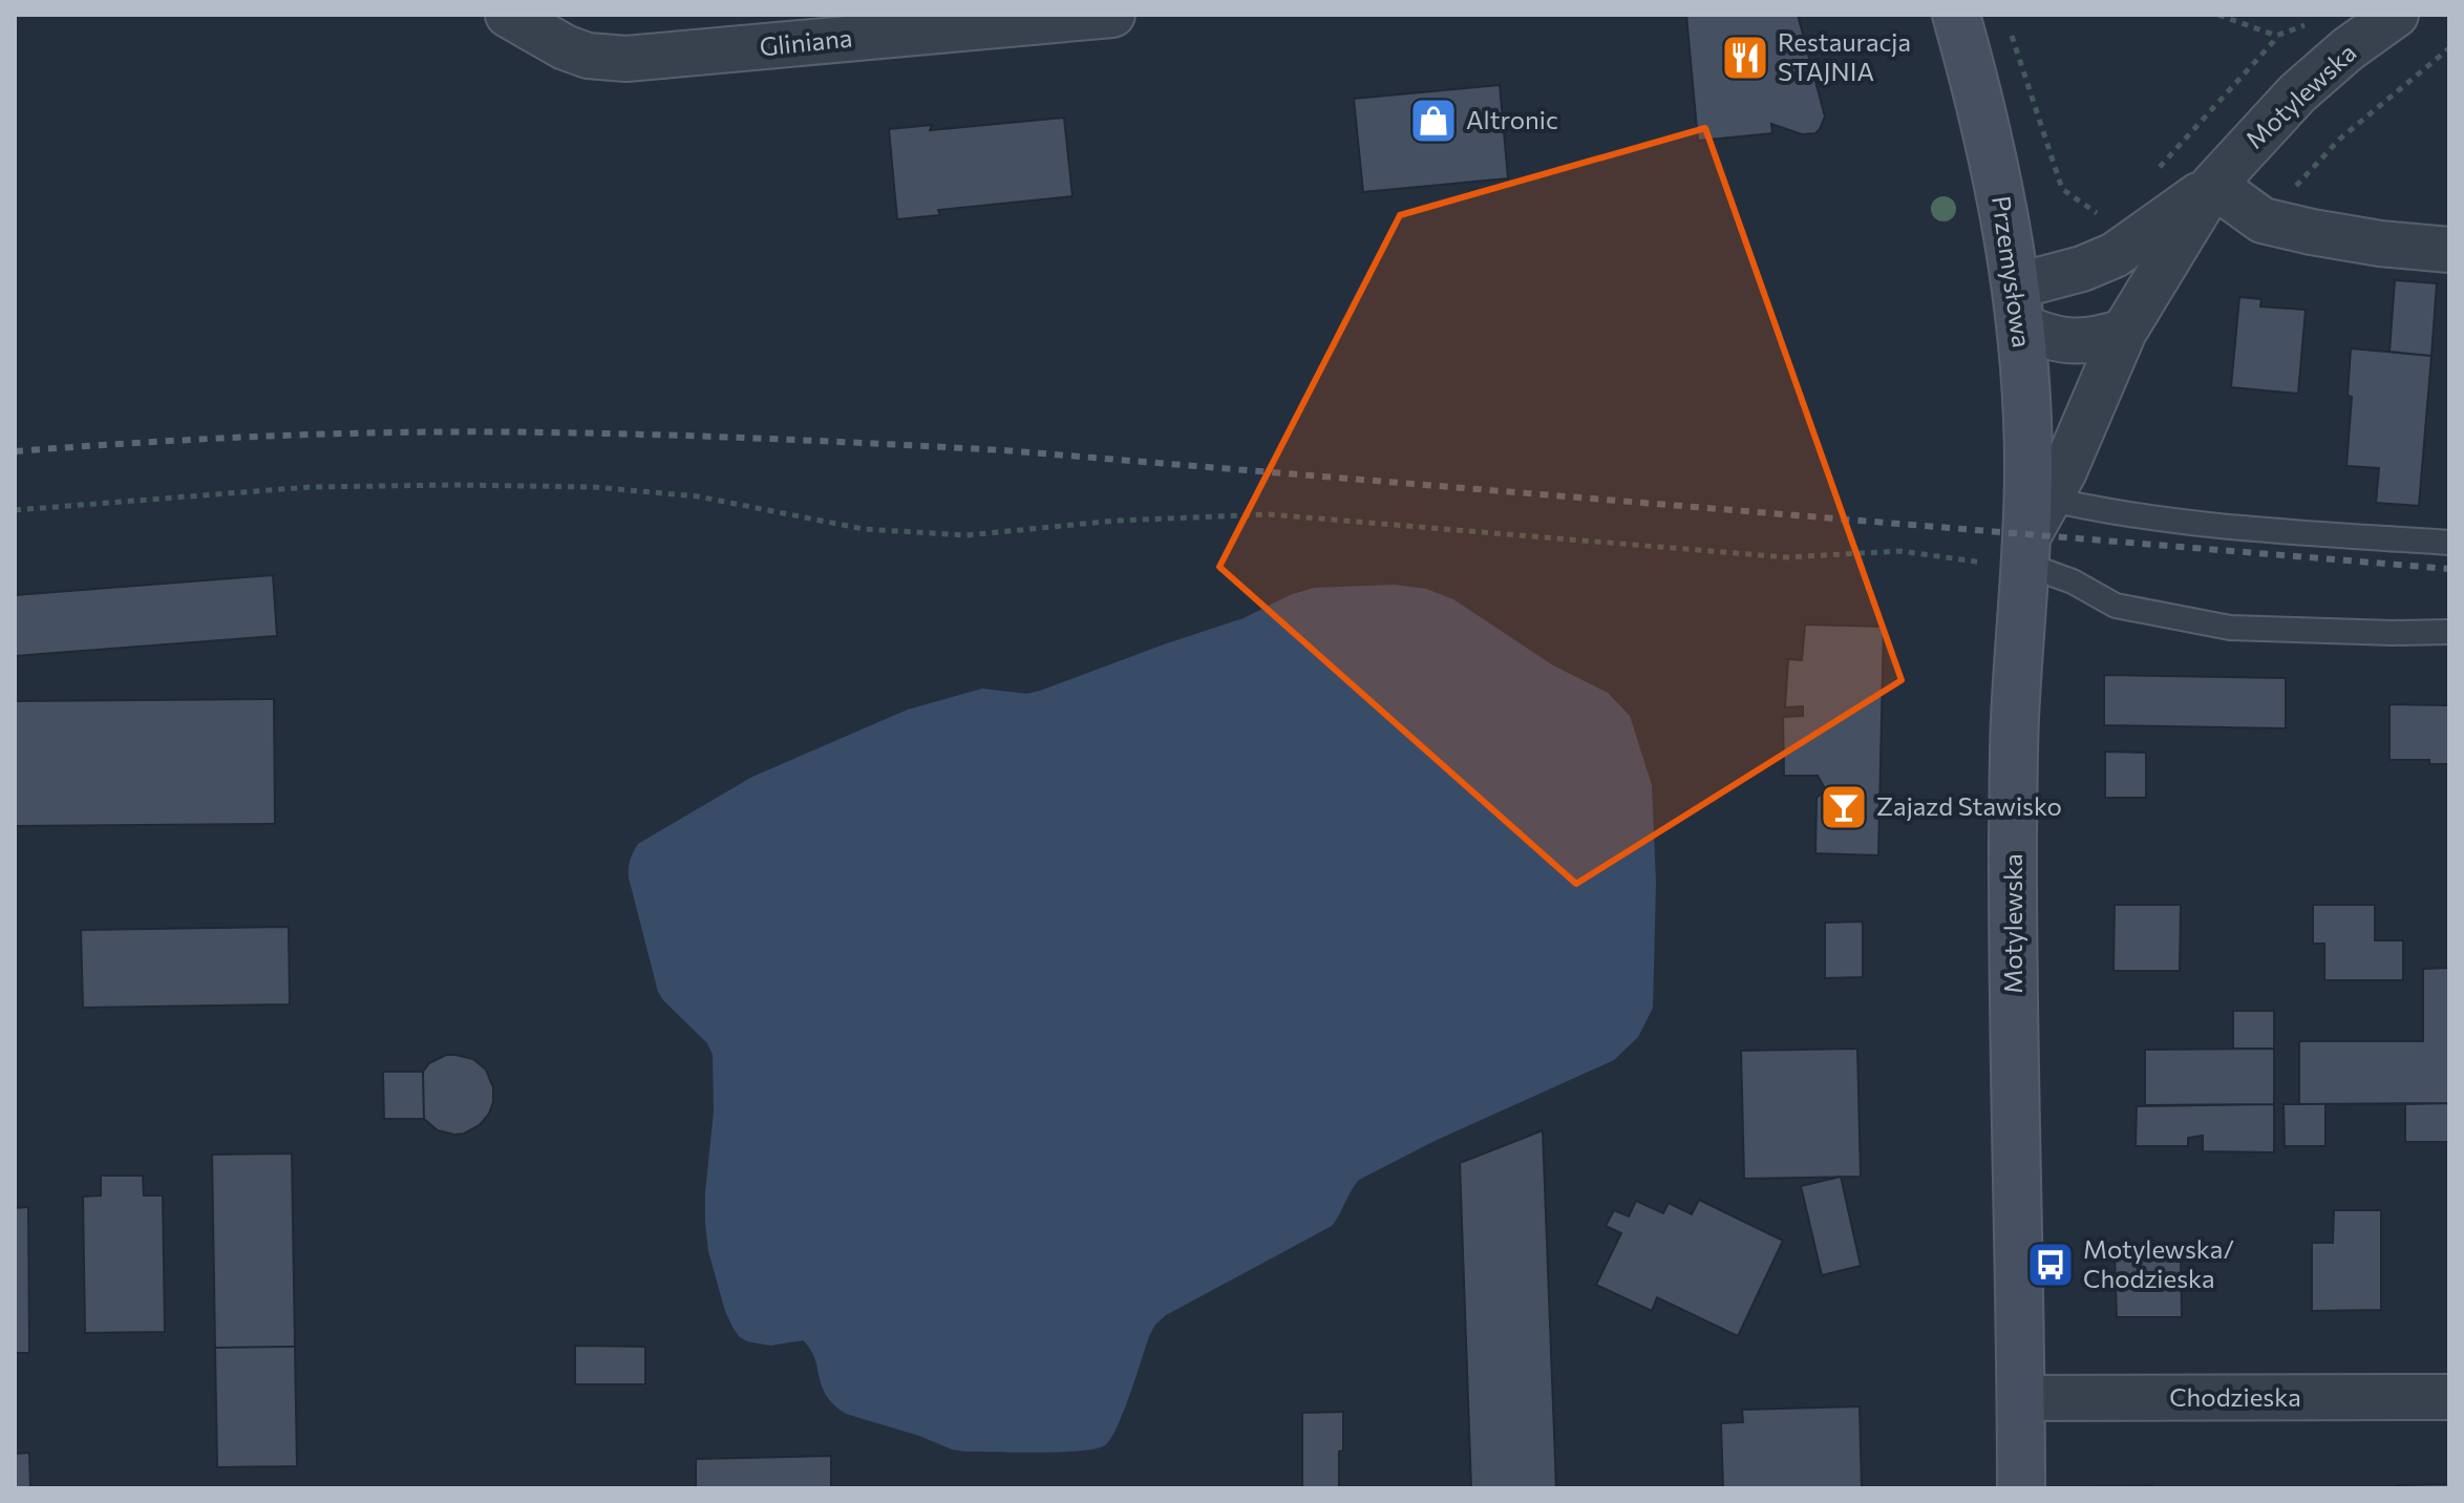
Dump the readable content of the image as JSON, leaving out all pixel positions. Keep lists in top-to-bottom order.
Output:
{
  "streets": {
    "street": [
      "Gliniana",
      "Motylewska",
      "Przemysłowa",
      "Chodzieska"
    ]
  },
  "crossings": [
    ["Motylewska", "Przemysłowa"],
    ["Motylewska", "Chodzieska"]
  ],
  "places": {
    "restaurant": ["Restauracja STAJNIA"],
    "shop": ["Altronic"],
    "bar": ["Zajazd Stawisko"],
    "bus stop": ["Motylewska/ Chodzieska"]
  }
}
